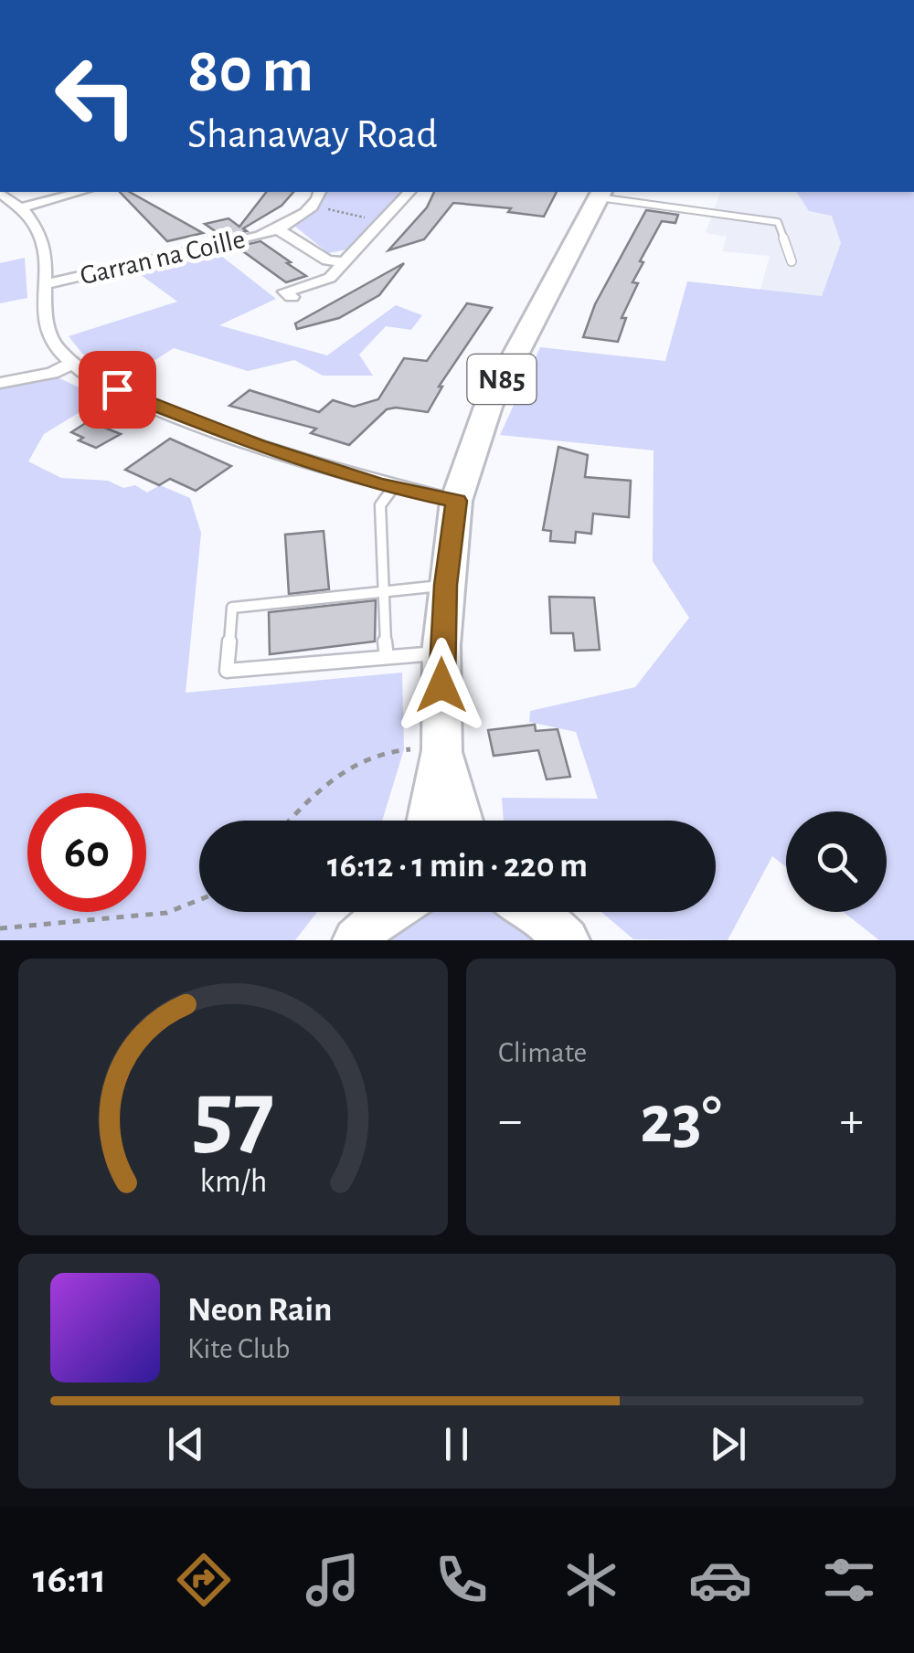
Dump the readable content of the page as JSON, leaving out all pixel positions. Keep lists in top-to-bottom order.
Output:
{
  "streets": {
    "main road": ["N85"],
    "street": ["Garran na Coille"]
  },
  "page": {
    "turn": ["80 m", "Shanaway Road"],
    "limit": "60",
    "trip": "16:12 · 1 min · 220 m",
    "tile": "Climate",
    "heat": ["−", "23°", "+"],
    "song": ["Neon Rain", "Kite Club"],
    "tabs": "16:11",
    "gauge": ["57", "km/h"]
  }
}
